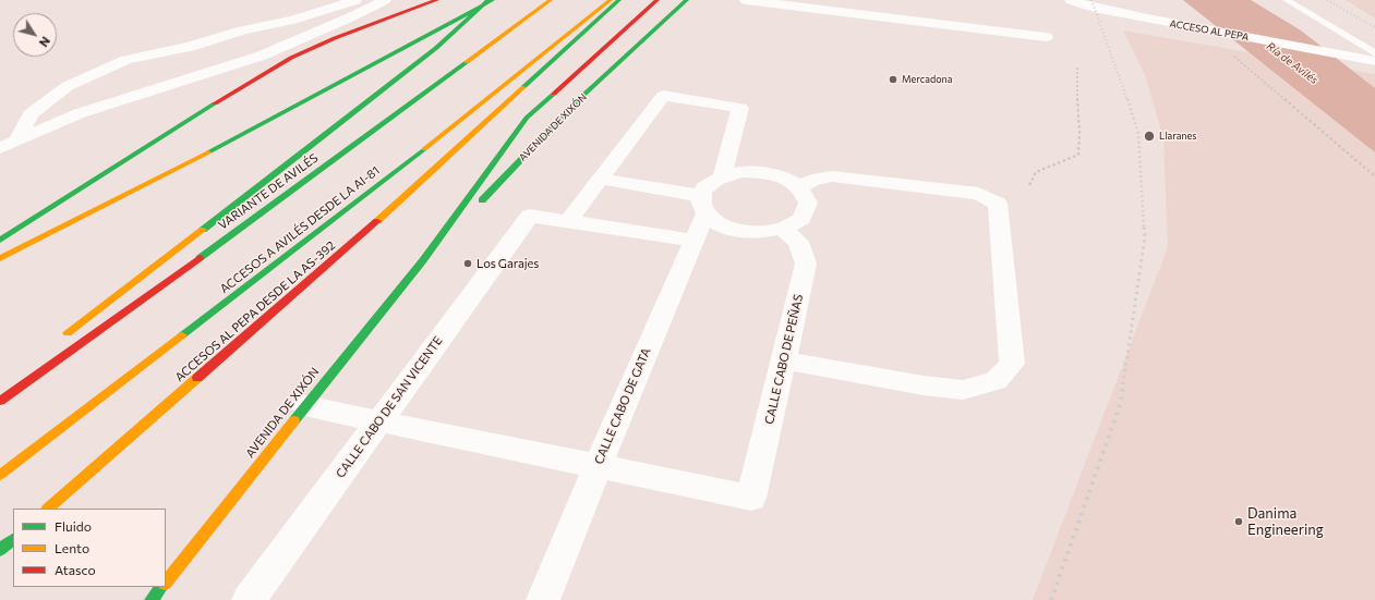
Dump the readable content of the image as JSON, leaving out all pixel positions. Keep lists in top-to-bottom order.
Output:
{
  "streets": {
    "main road": [
      "AVENIDA DE XIXÓN",
      "VARIANTE DE AVILÉS",
      "ACCESOS A AVILÉS DESDE LA AI-81",
      "ACCESOS AL PEPA DESDE LA AS-392"
    ],
    "street": [
      "ACCESO AL PEPA",
      "CALLE CABO DE PEÑAS",
      "CALLE CABO DE GATA",
      "CALLE CABO DE SAN VICENTE"
    ]
  },
  "crossings": [
    ["CALLE CABO DE PEÑAS", "CALLE CABO DE GATA"]
  ],
  "water": ["Ría de Avilés"],
  "places": [
    "Mercadona",
    "Llaranes",
    "Los Garajes",
    "Danima Engineering"
  ],
  "legend": ["Fluido", "Lento", "Atasco"],
  "north": "bottom right"
}
